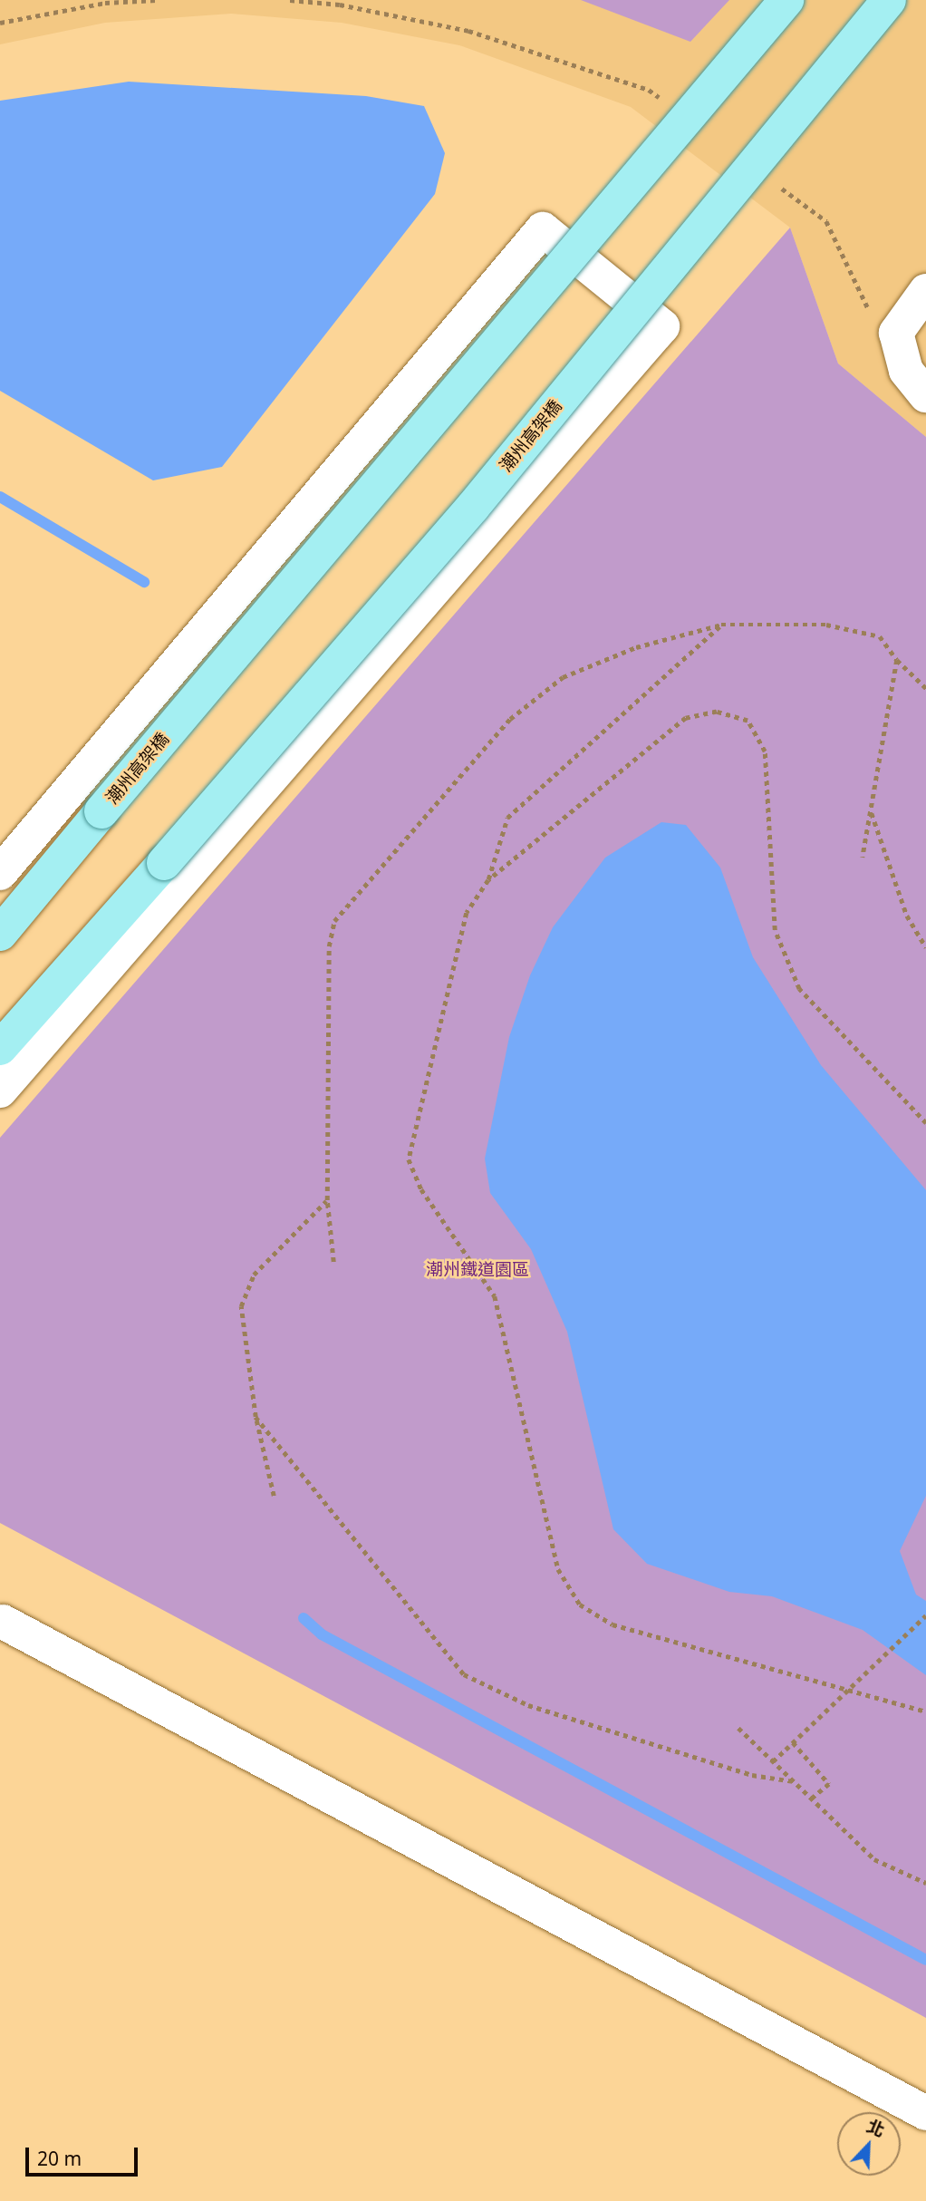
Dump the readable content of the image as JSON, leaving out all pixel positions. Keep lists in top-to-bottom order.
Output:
{
  "streets": {
    "main road": ["潮州高架橋"]
  },
  "parks": ["潮州鐵道園區"],
  "scale_bar": "20 m",
  "north": "top right"
}
